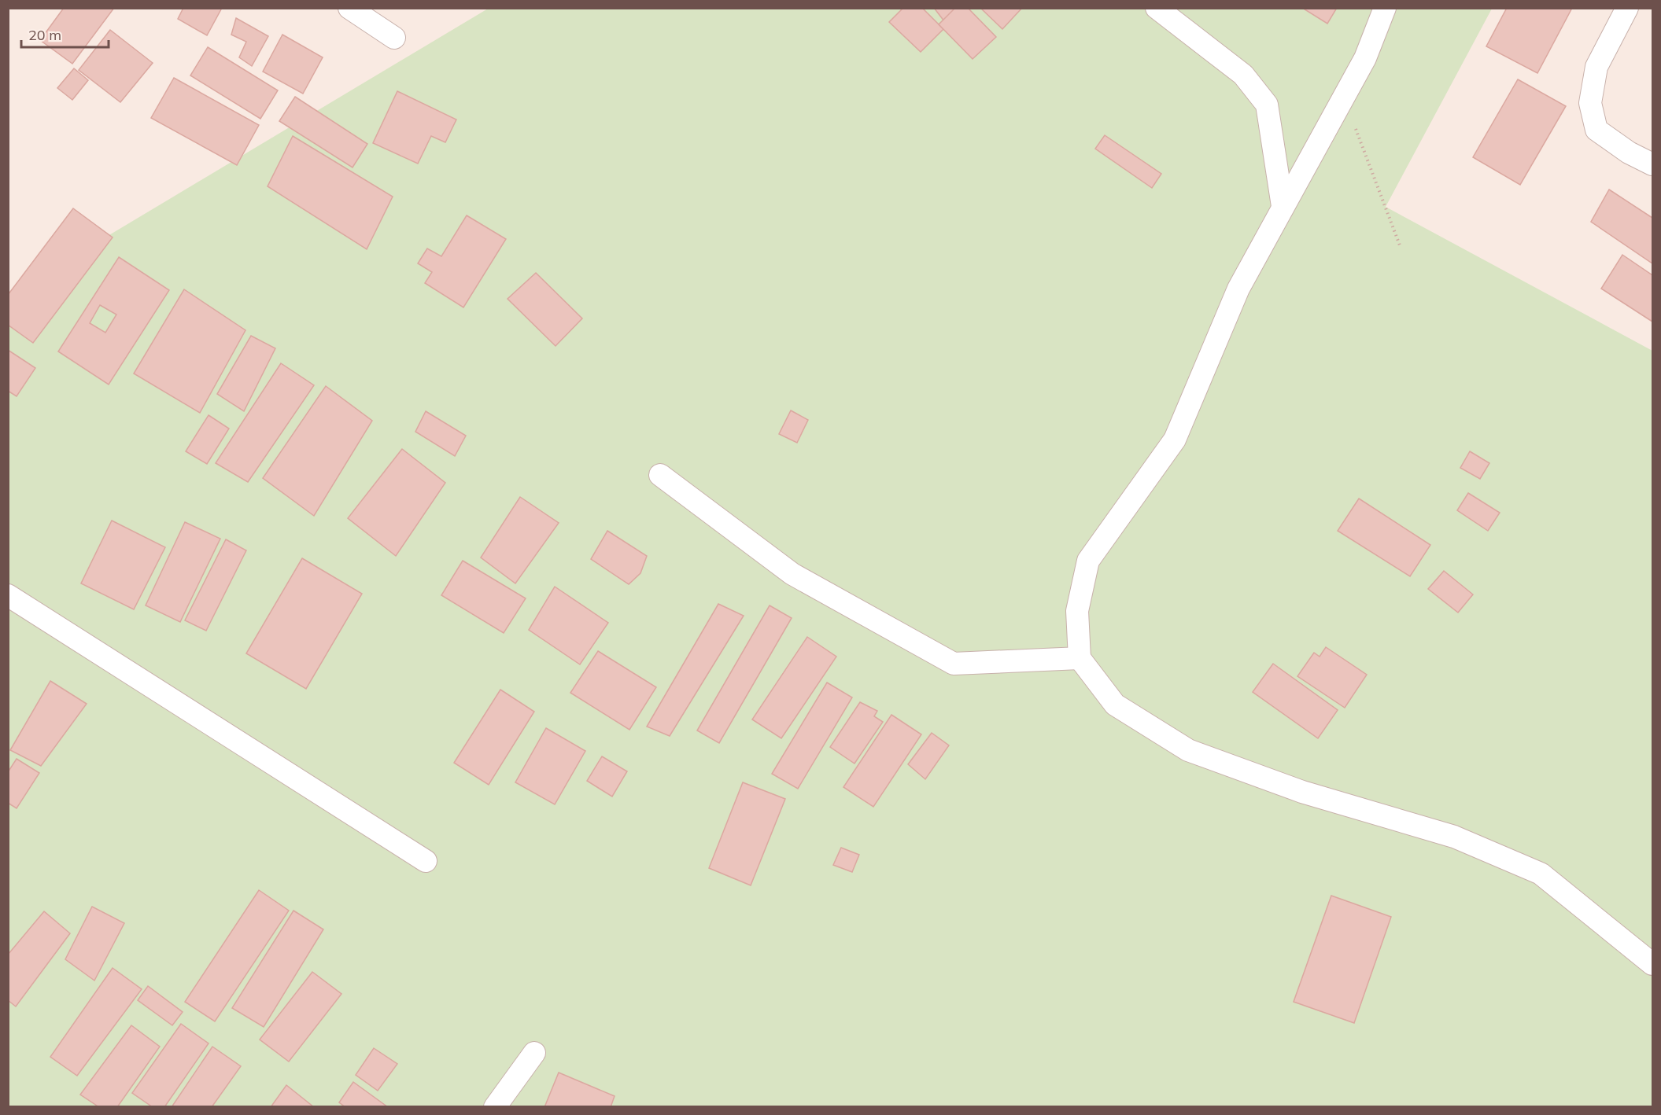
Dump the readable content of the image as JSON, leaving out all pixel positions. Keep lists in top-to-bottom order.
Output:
{
  "scale_bar": "20 m"
}
